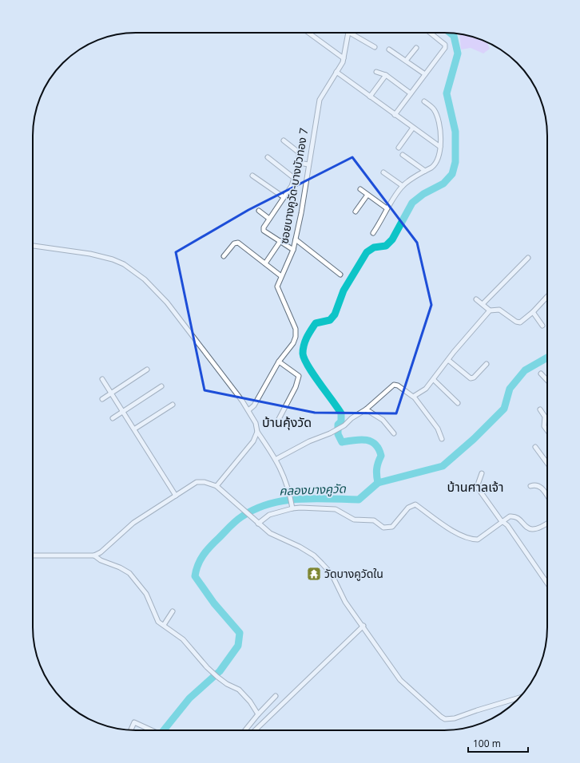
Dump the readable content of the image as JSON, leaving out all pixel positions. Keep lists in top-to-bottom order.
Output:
{
  "streets": {
    "street": ["ซอยบางคูวัด-บางบัวทอง 7"]
  },
  "districts": ["บ้านคุ้งวัด", "บ้านศาลเจ้า"],
  "water": ["คลองบางคูวัด"],
  "places": {
    "temple": ["วัดบางคูวัดใน"]
  },
  "scale_bar": "100 m"
}
